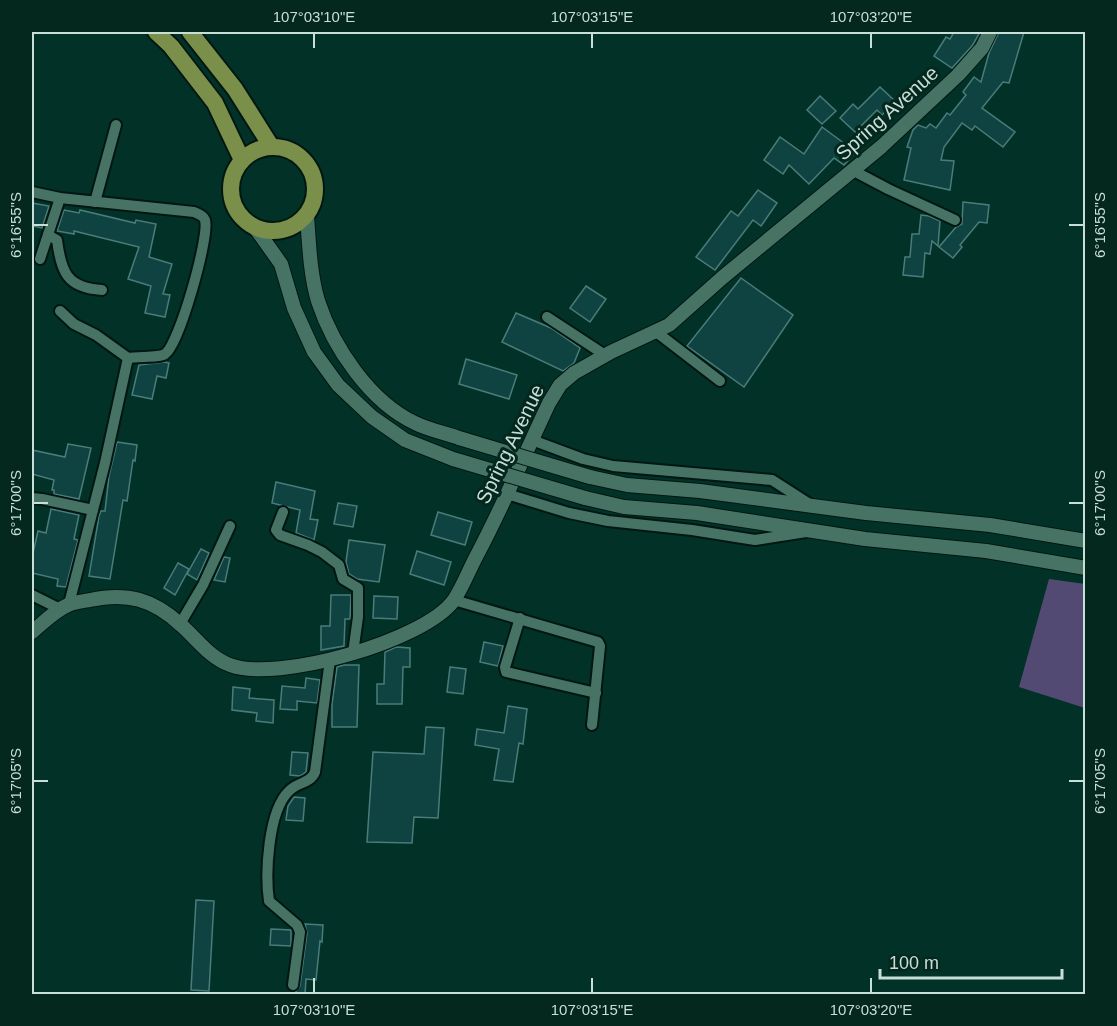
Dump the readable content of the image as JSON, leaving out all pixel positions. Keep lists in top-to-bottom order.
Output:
{
  "streets": {
    "street": ["Spring Avenue"]
  },
  "scale_bar": "100 m",
  "coordinates": [
    "107°03'10\"E",
    "107°03'15\"E",
    "107°03'20\"E",
    "6°16'55\"S",
    "6°17'00\"S",
    "6°17'05\"S"
  ]
}
